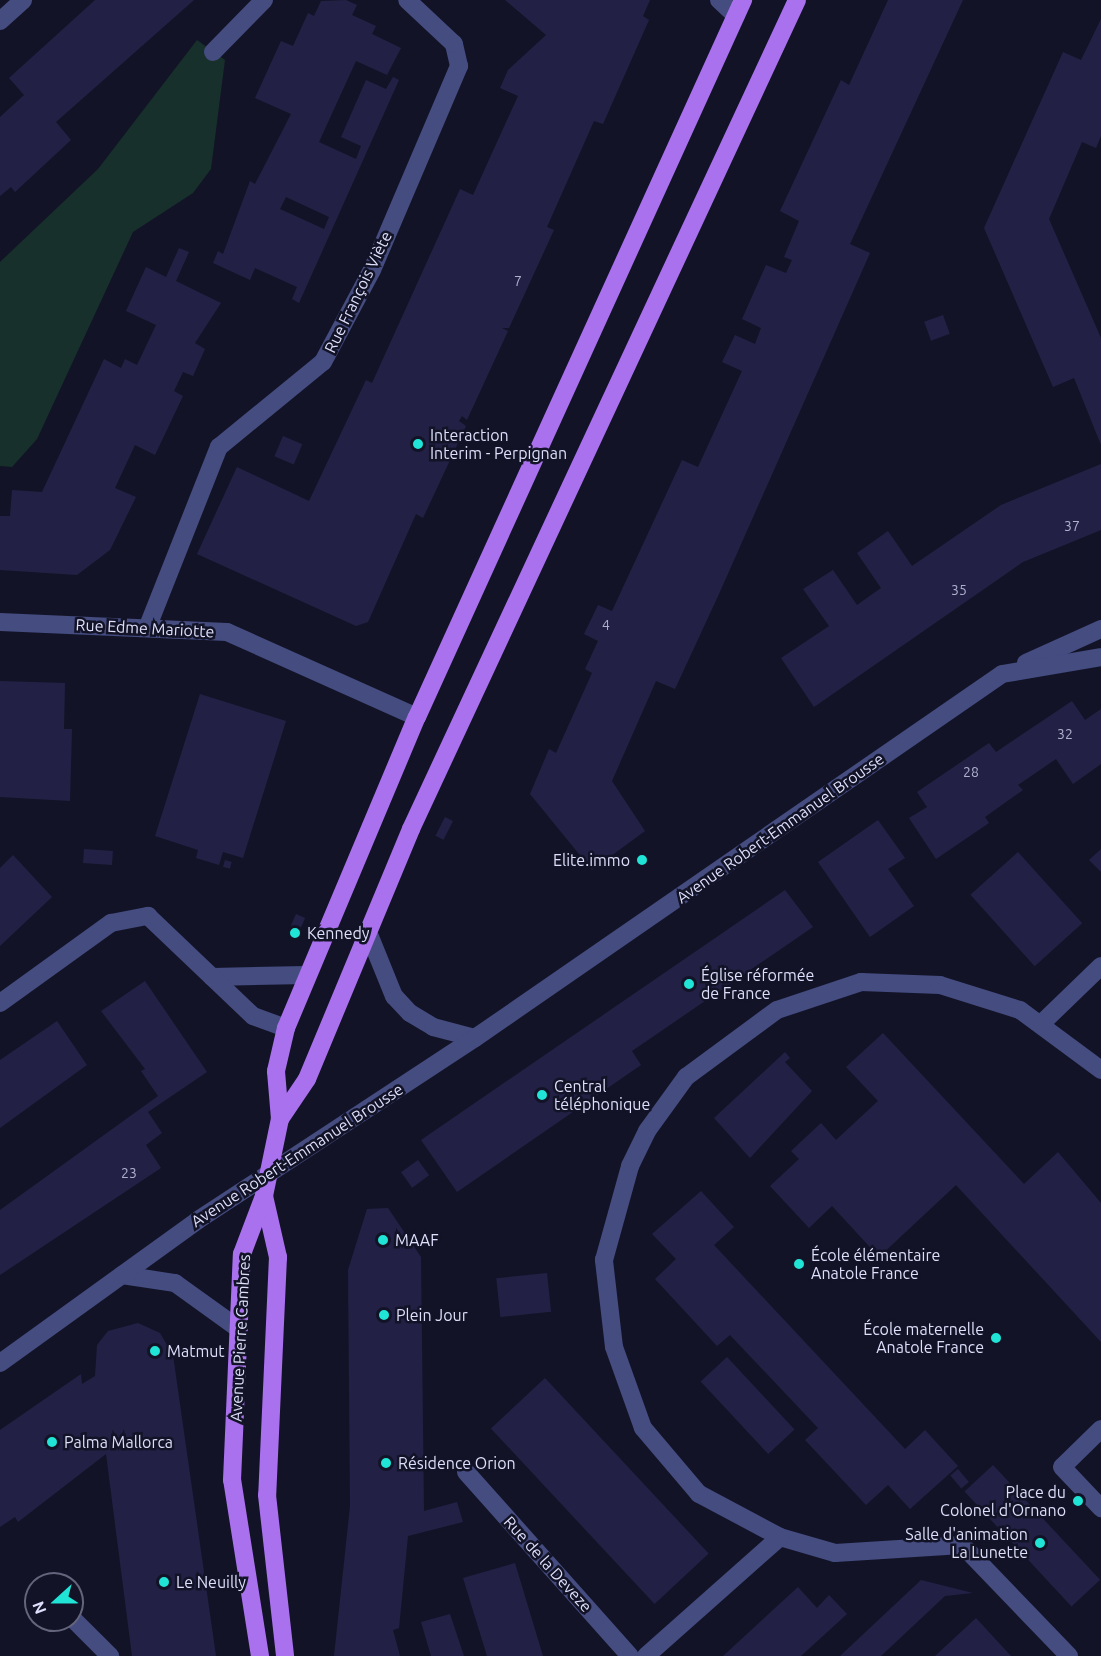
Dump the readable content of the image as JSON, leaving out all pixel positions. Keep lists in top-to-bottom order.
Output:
{
  "streets": {
    "main road": ["Avenue Pierre Cambres"],
    "street": [
      "Rue François Viète",
      "Rue Edme Mariotte",
      "Avenue Robert-Emmanuel Brousse",
      "Rue de la Deveze"
    ]
  },
  "crossings": [
    ["Rue François Viète", "Rue Edme Mariotte"],
    ["Avenue Robert-Emmanuel Brousse", "Avenue Pierre Cambres"]
  ],
  "places": [
    "Interaction Interim - Perpignan",
    "Elite.immo",
    "Kennedy",
    "Église réformée de France",
    "Central téléphonique",
    "MAAF",
    "École élémentaire Anatole France",
    "Plein Jour",
    "École maternelle Anatole France",
    "Matmut",
    "Palma Mallorca",
    "Résidence Orion",
    "Place du Colonel d'Ornano",
    "Salle d'animation La Lunette",
    "Le Neuilly"
  ],
  "house_numbers": [
    "7",
    "37",
    "35",
    "4",
    "32",
    "28",
    "23"
  ],
  "north": "left"
}
